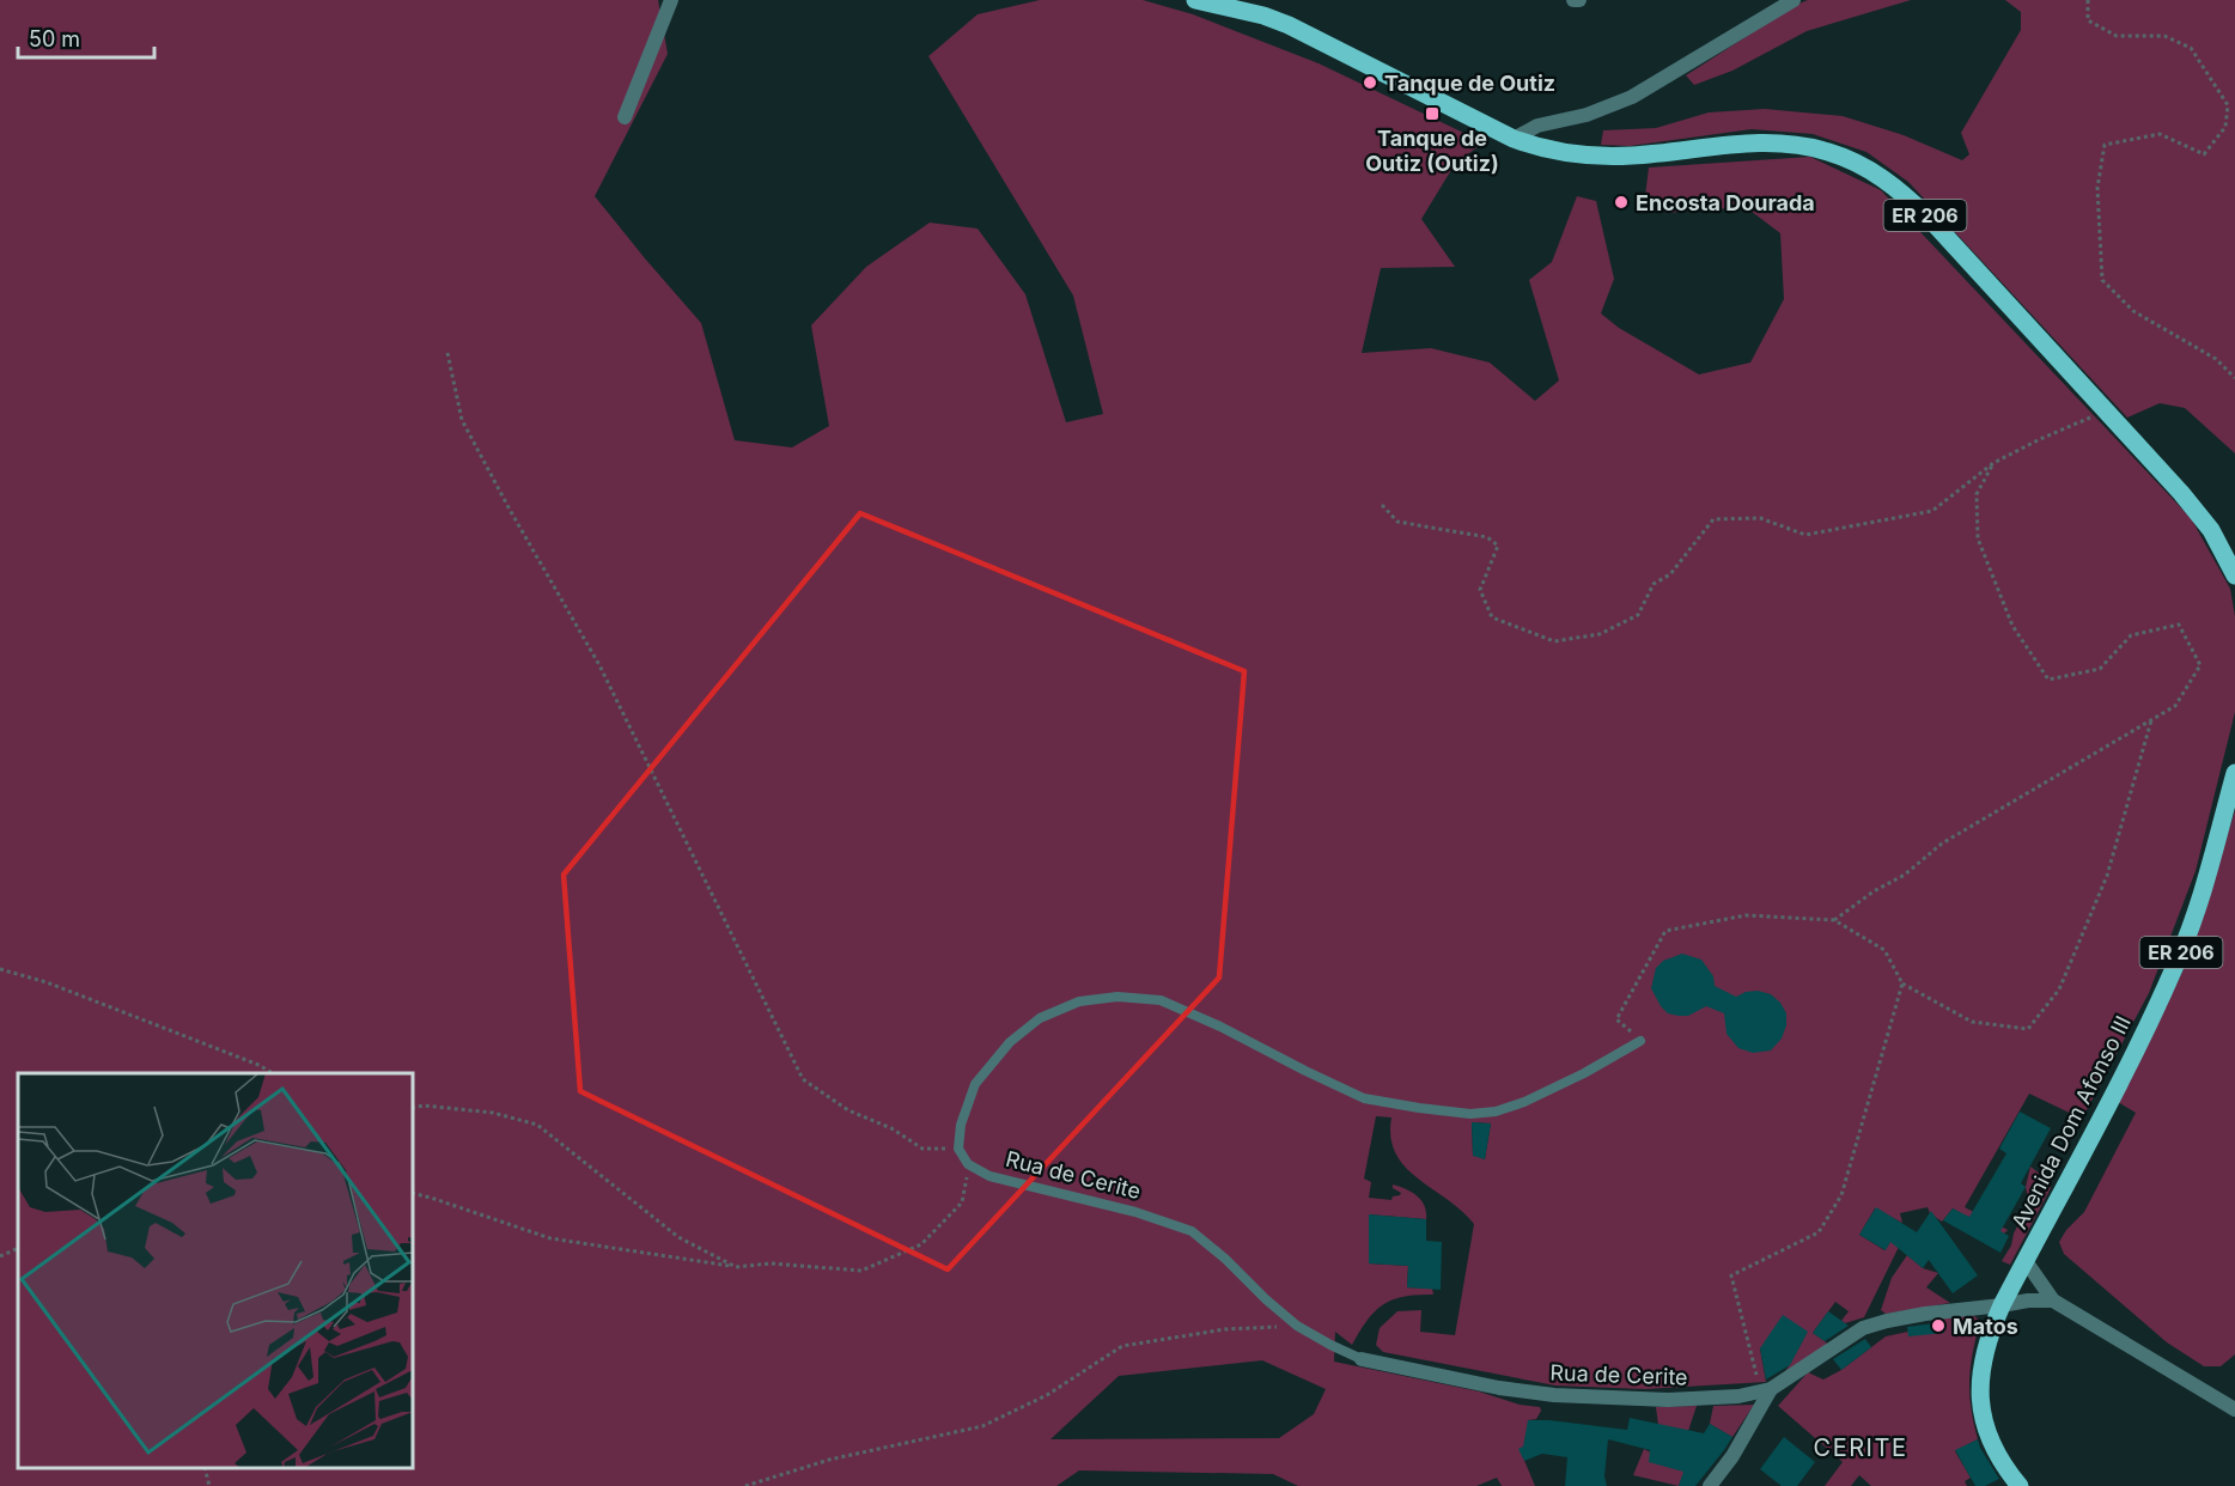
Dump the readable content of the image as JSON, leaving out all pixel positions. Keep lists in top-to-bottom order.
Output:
{
  "streets": {
    "main road": ["ER 206", "Avenida Dom Afonso III"],
    "street": ["Rua de Cerite"]
  },
  "crossings": [
    ["Avenida Dom Afonso III", "Rua de Cerite"]
  ],
  "districts": ["CERITE"],
  "places": {
    "other": ["Tanque de Outiz", "Encosta Dourada", "Matos"],
    "transit": ["Tanque de Outiz (Outiz)"]
  },
  "scale_bar": "50 m"
}
